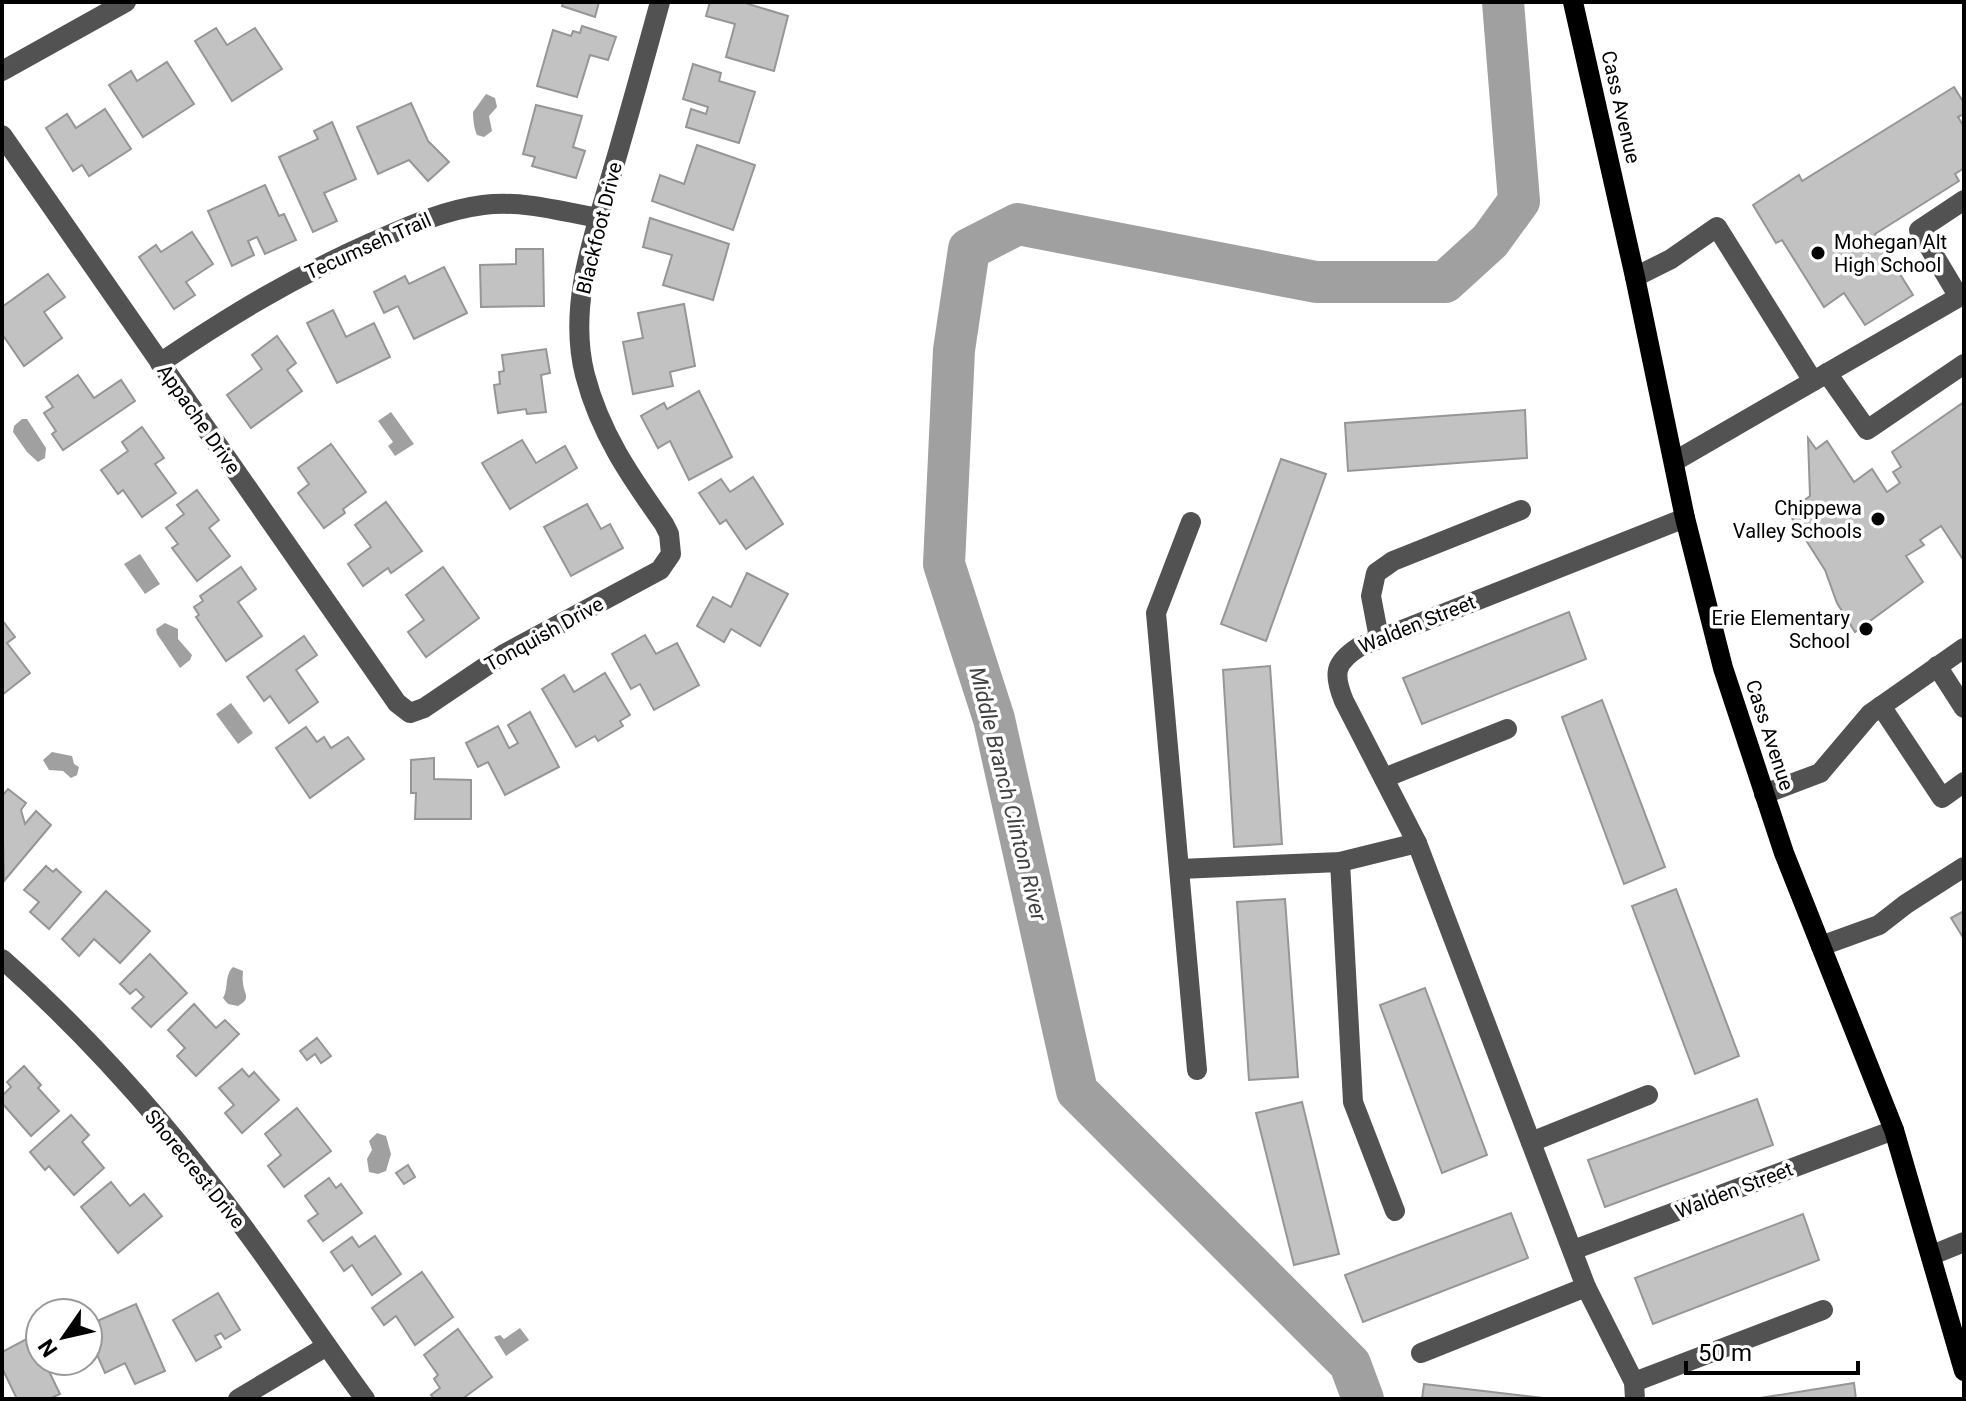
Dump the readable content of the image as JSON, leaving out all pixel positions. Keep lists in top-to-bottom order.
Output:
{
  "streets": {
    "main road": ["Cass Avenue"],
    "street": [
      "Blackfoot Drive",
      "Tecumseh Trail",
      "Appache Drive",
      "Walden Street",
      "Tonquish Drive",
      "Shorecrest Drive"
    ]
  },
  "crossings": [
    ["Cass Avenue", "Walden Street"],
    ["Blackfoot Drive", "Tecumseh Trail"],
    ["Blackfoot Drive", "Tonquish Drive"],
    ["Tecumseh Trail", "Appache Drive"],
    ["Appache Drive", "Tonquish Drive"]
  ],
  "water": ["Middle Branch Clinton River"],
  "places": ["Mohegan Alt High School", "Chippewa Valley Schools", "Erie Elementary School"],
  "scale_bar": "50 m",
  "north": "bottom left"
}
